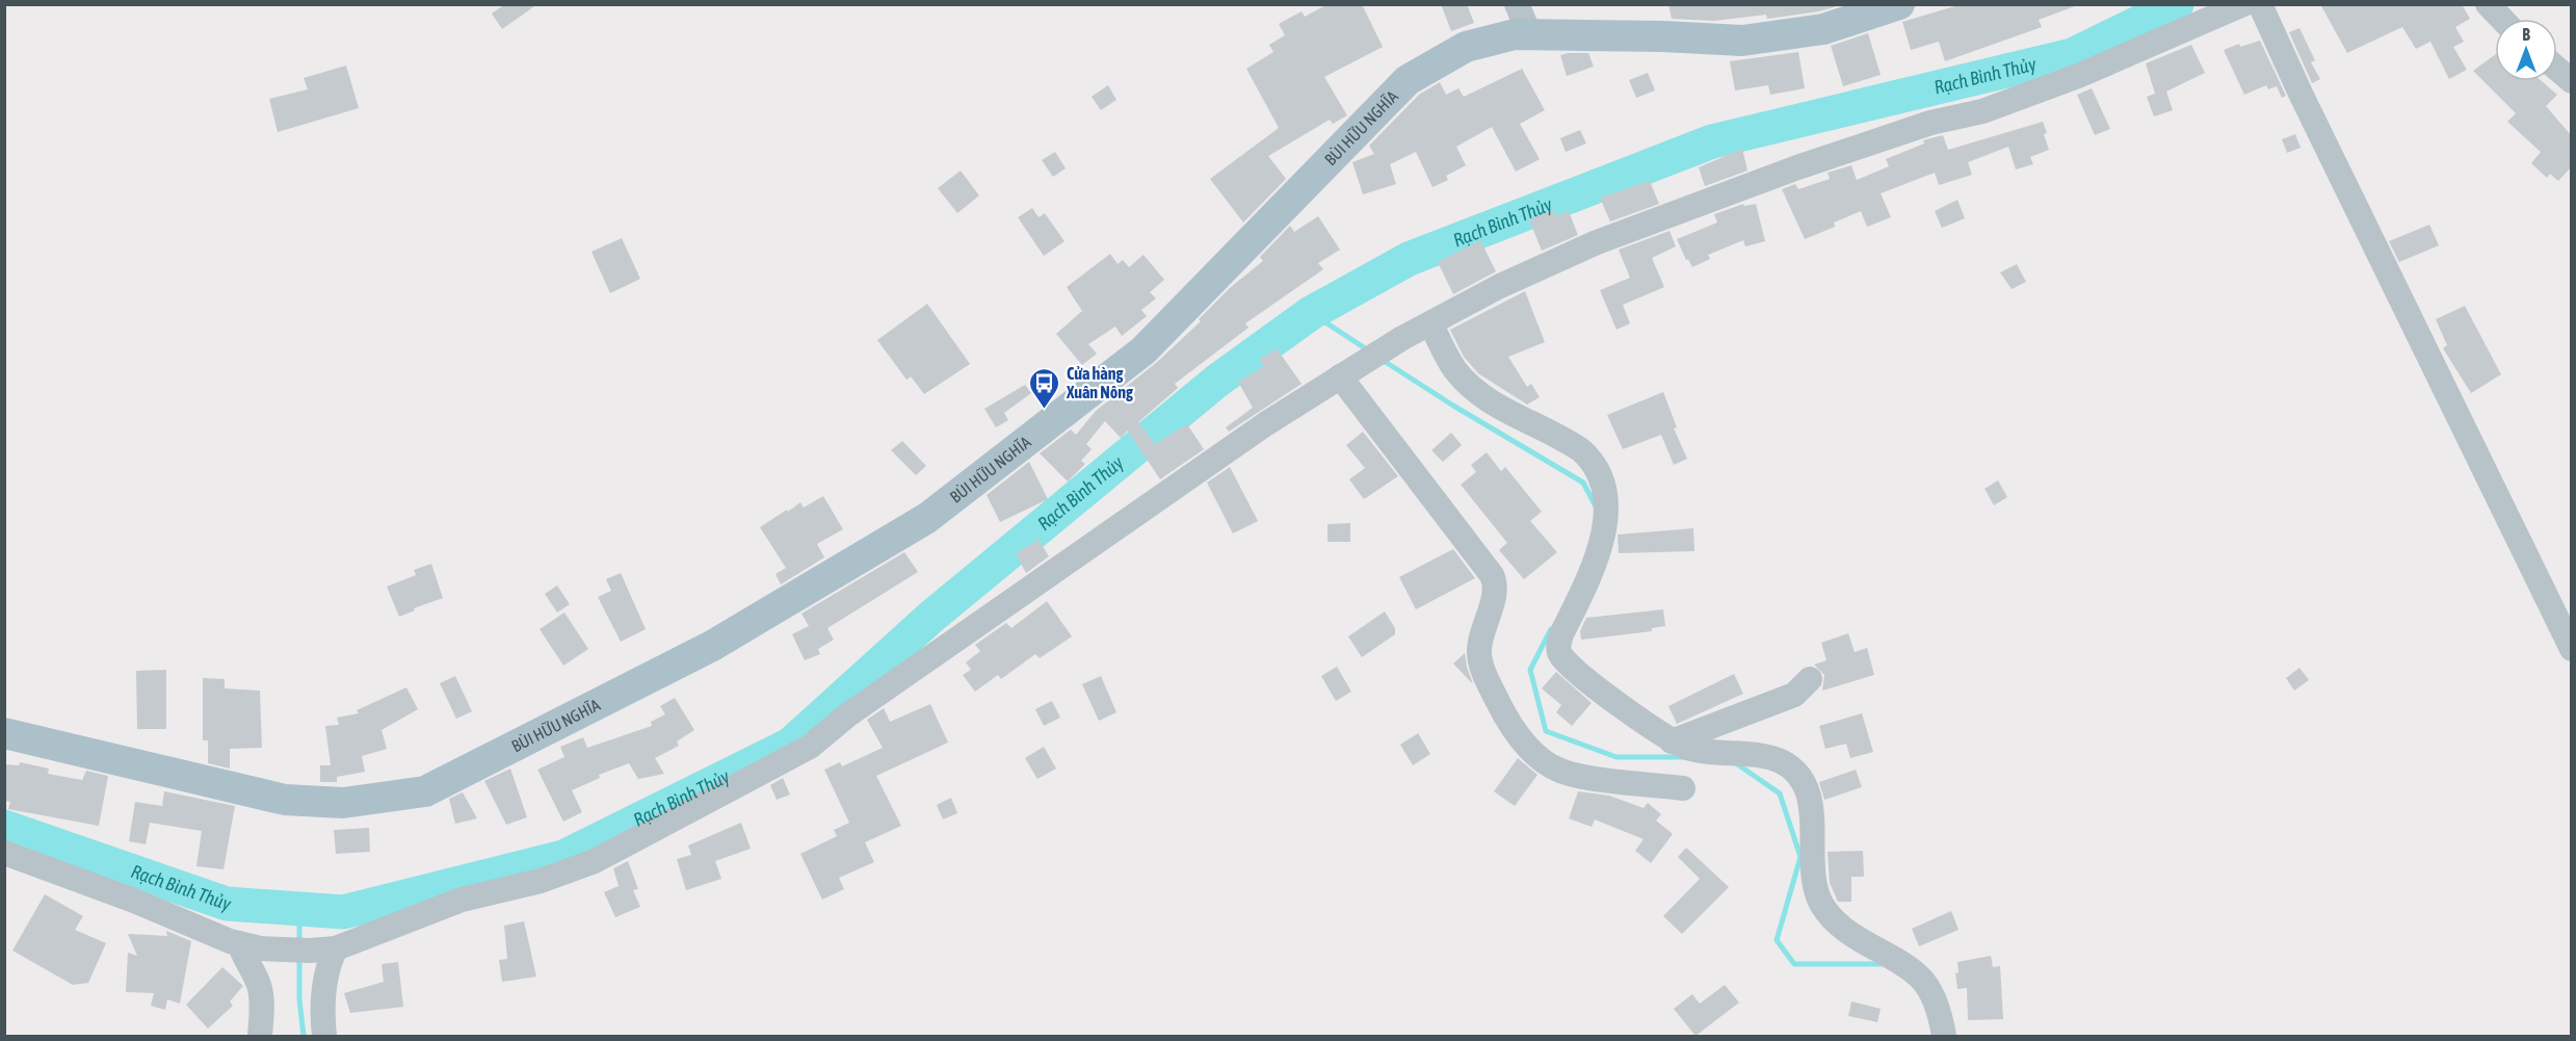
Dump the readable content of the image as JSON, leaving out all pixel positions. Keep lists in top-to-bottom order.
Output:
{
  "streets": {
    "main road": ["BÙI HỮU NGHĨA"]
  },
  "water": ["Rạch Bình Thủy"],
  "places": {
    "bus stop": ["Cửa hàng Xuân Nông"]
  },
  "north": "top"
}
